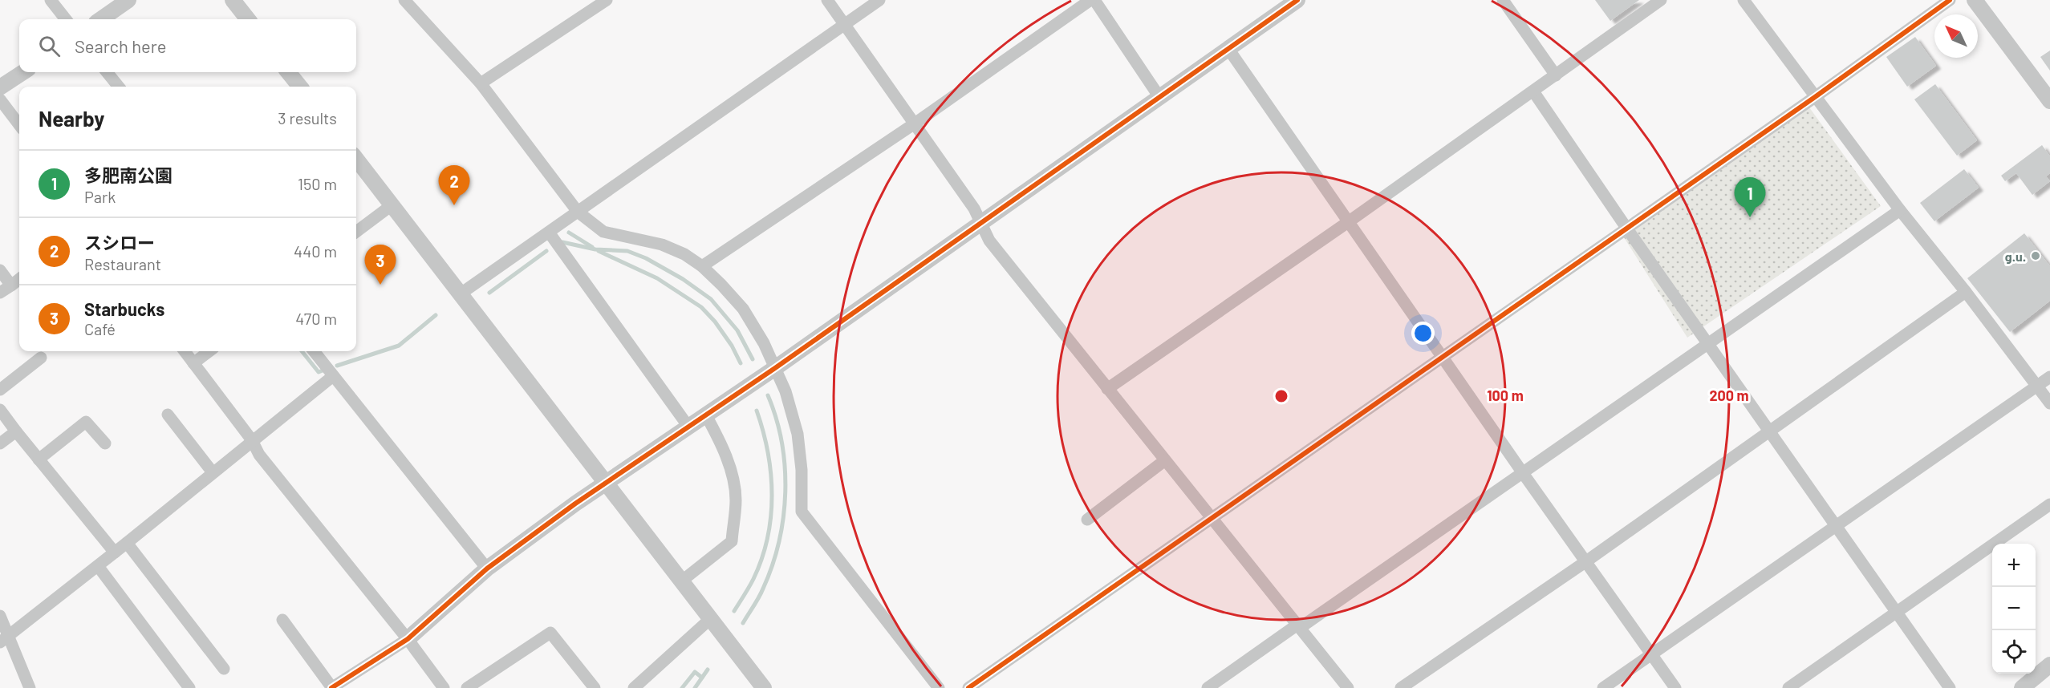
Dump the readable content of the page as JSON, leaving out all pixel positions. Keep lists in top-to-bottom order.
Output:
{
  "places": ["g.u."],
  "north": "top left",
  "page": {
    "search": "Search here",
    "heading": ["Nearby", "3 results"],
    "list": [
      {
        "mark": "1",
        "name": "多肥南公園",
        "note": "Park",
        "value": "150 m"
      },
      {
        "mark": "2",
        "name": "スシロー",
        "note": "Restaurant",
        "value": "440 m"
      },
      {
        "mark": "3",
        "name": "Starbucks",
        "note": "Café",
        "value": "470 m"
      }
    ],
    "pins": ["2", "1", "3"],
    "map_buttons": ["+", "−"]
  },
  "rings": ["100 m", "200 m"]
}
